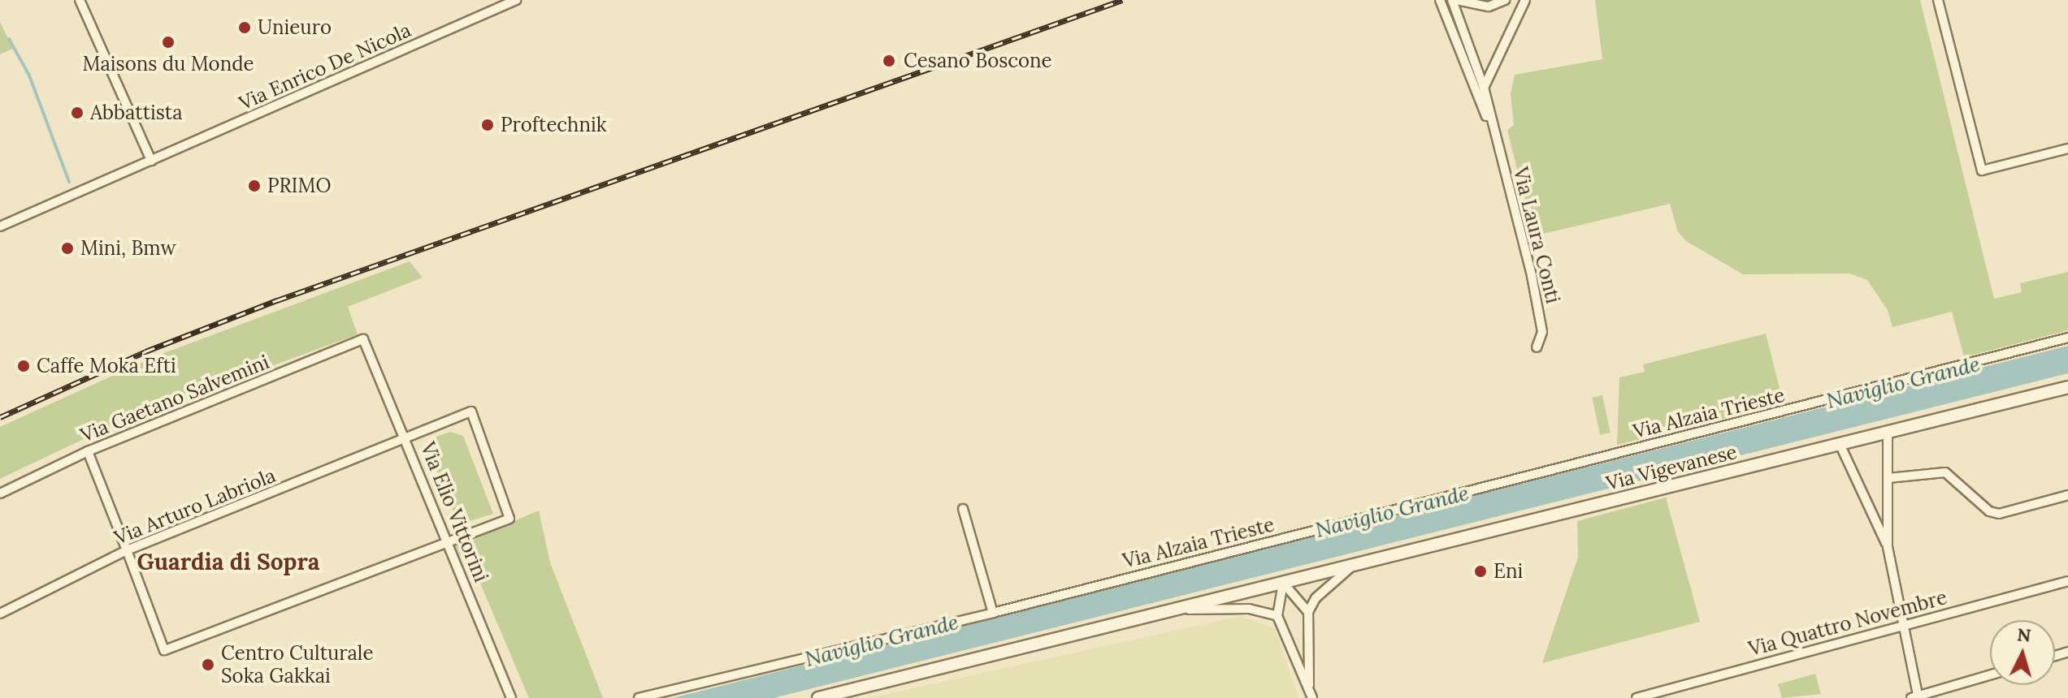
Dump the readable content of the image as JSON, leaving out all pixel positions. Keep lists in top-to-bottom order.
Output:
{
  "streets": {
    "main road": ["Via Vigevanese"],
    "street": [
      "Via Enrico De Nicola",
      "Via Laura Conti",
      "Via Gaetano Salvemini",
      "Via Alzaia Trieste",
      "Via Arturo Labriola",
      "Via Elio Vittorini",
      "Via Quattro Novembre"
    ]
  },
  "crossings": [
    ["Via Gaetano Salvemini", "Via Elio Vittorini"],
    ["Via Arturo Labriola", "Via Elio Vittorini"]
  ],
  "districts": ["Guardia di Sopra"],
  "water": ["Naviglio Grande"],
  "places": [
    "Unieuro",
    "Maisons du Monde",
    "Cesano Boscone",
    "Abbattista",
    "Proftechnik",
    "PRIMO",
    "Mini, Bmw",
    "Caffe Moka Efti",
    "Eni",
    "Centro Culturale Soka Gakkai"
  ],
  "north": "top"
}
